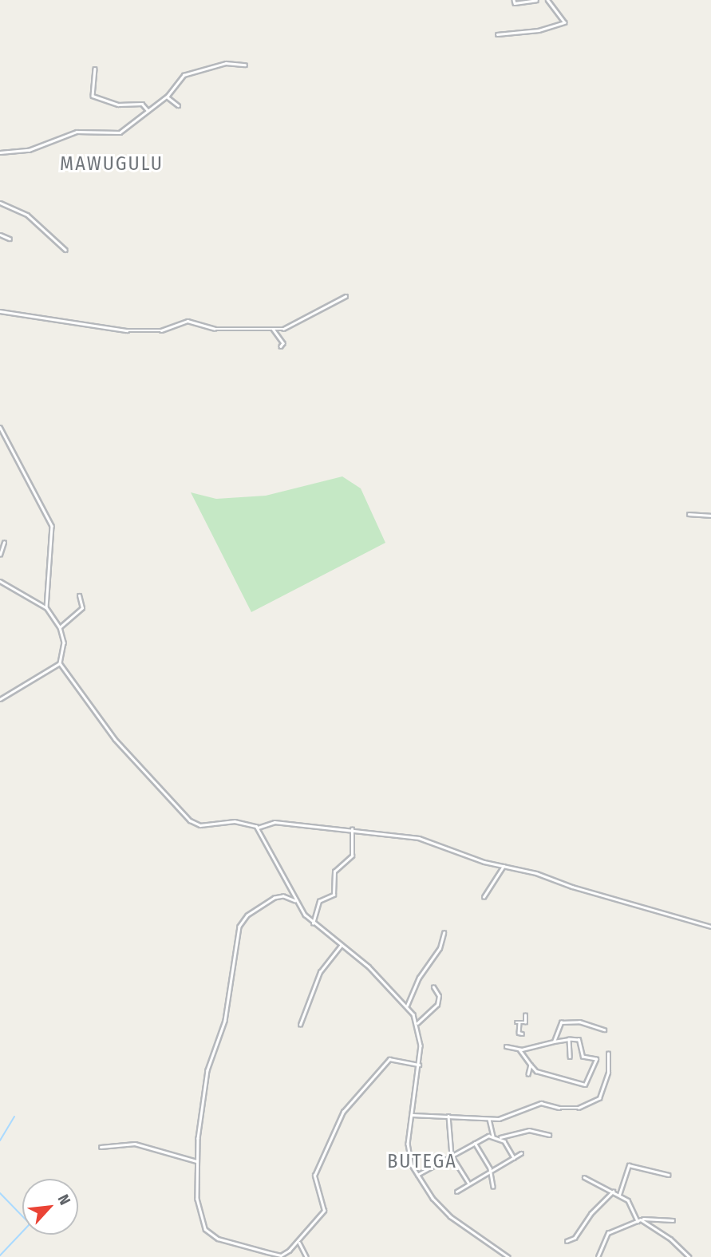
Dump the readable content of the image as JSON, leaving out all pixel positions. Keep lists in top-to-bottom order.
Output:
{
  "districts": ["MAWUGULU", "BUTEGA"],
  "north": "top right"
}
